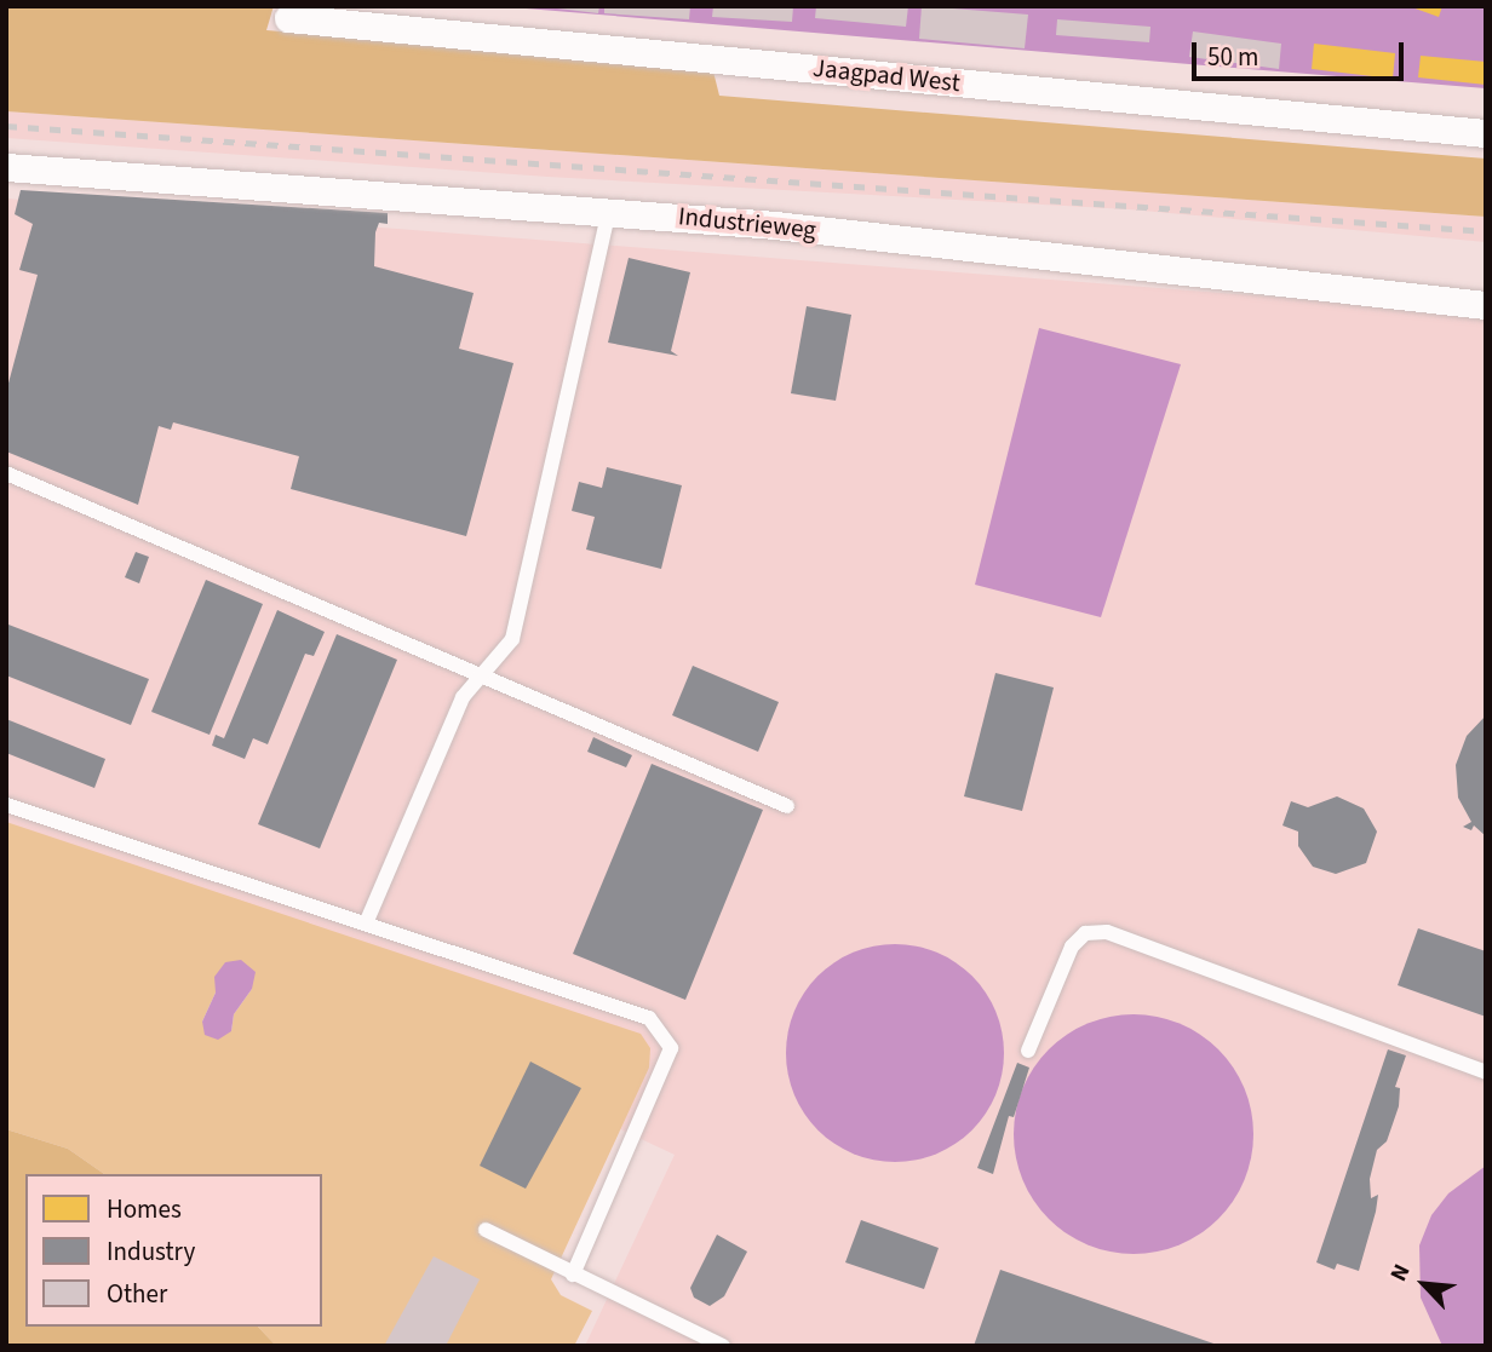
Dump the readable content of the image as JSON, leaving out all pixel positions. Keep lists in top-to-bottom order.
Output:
{
  "streets": {
    "street": ["Jaagpad West", "Industrieweg"]
  },
  "legend": ["Homes", "Industry", "Other"],
  "scale_bar": "50 m",
  "north": "top left"
}
